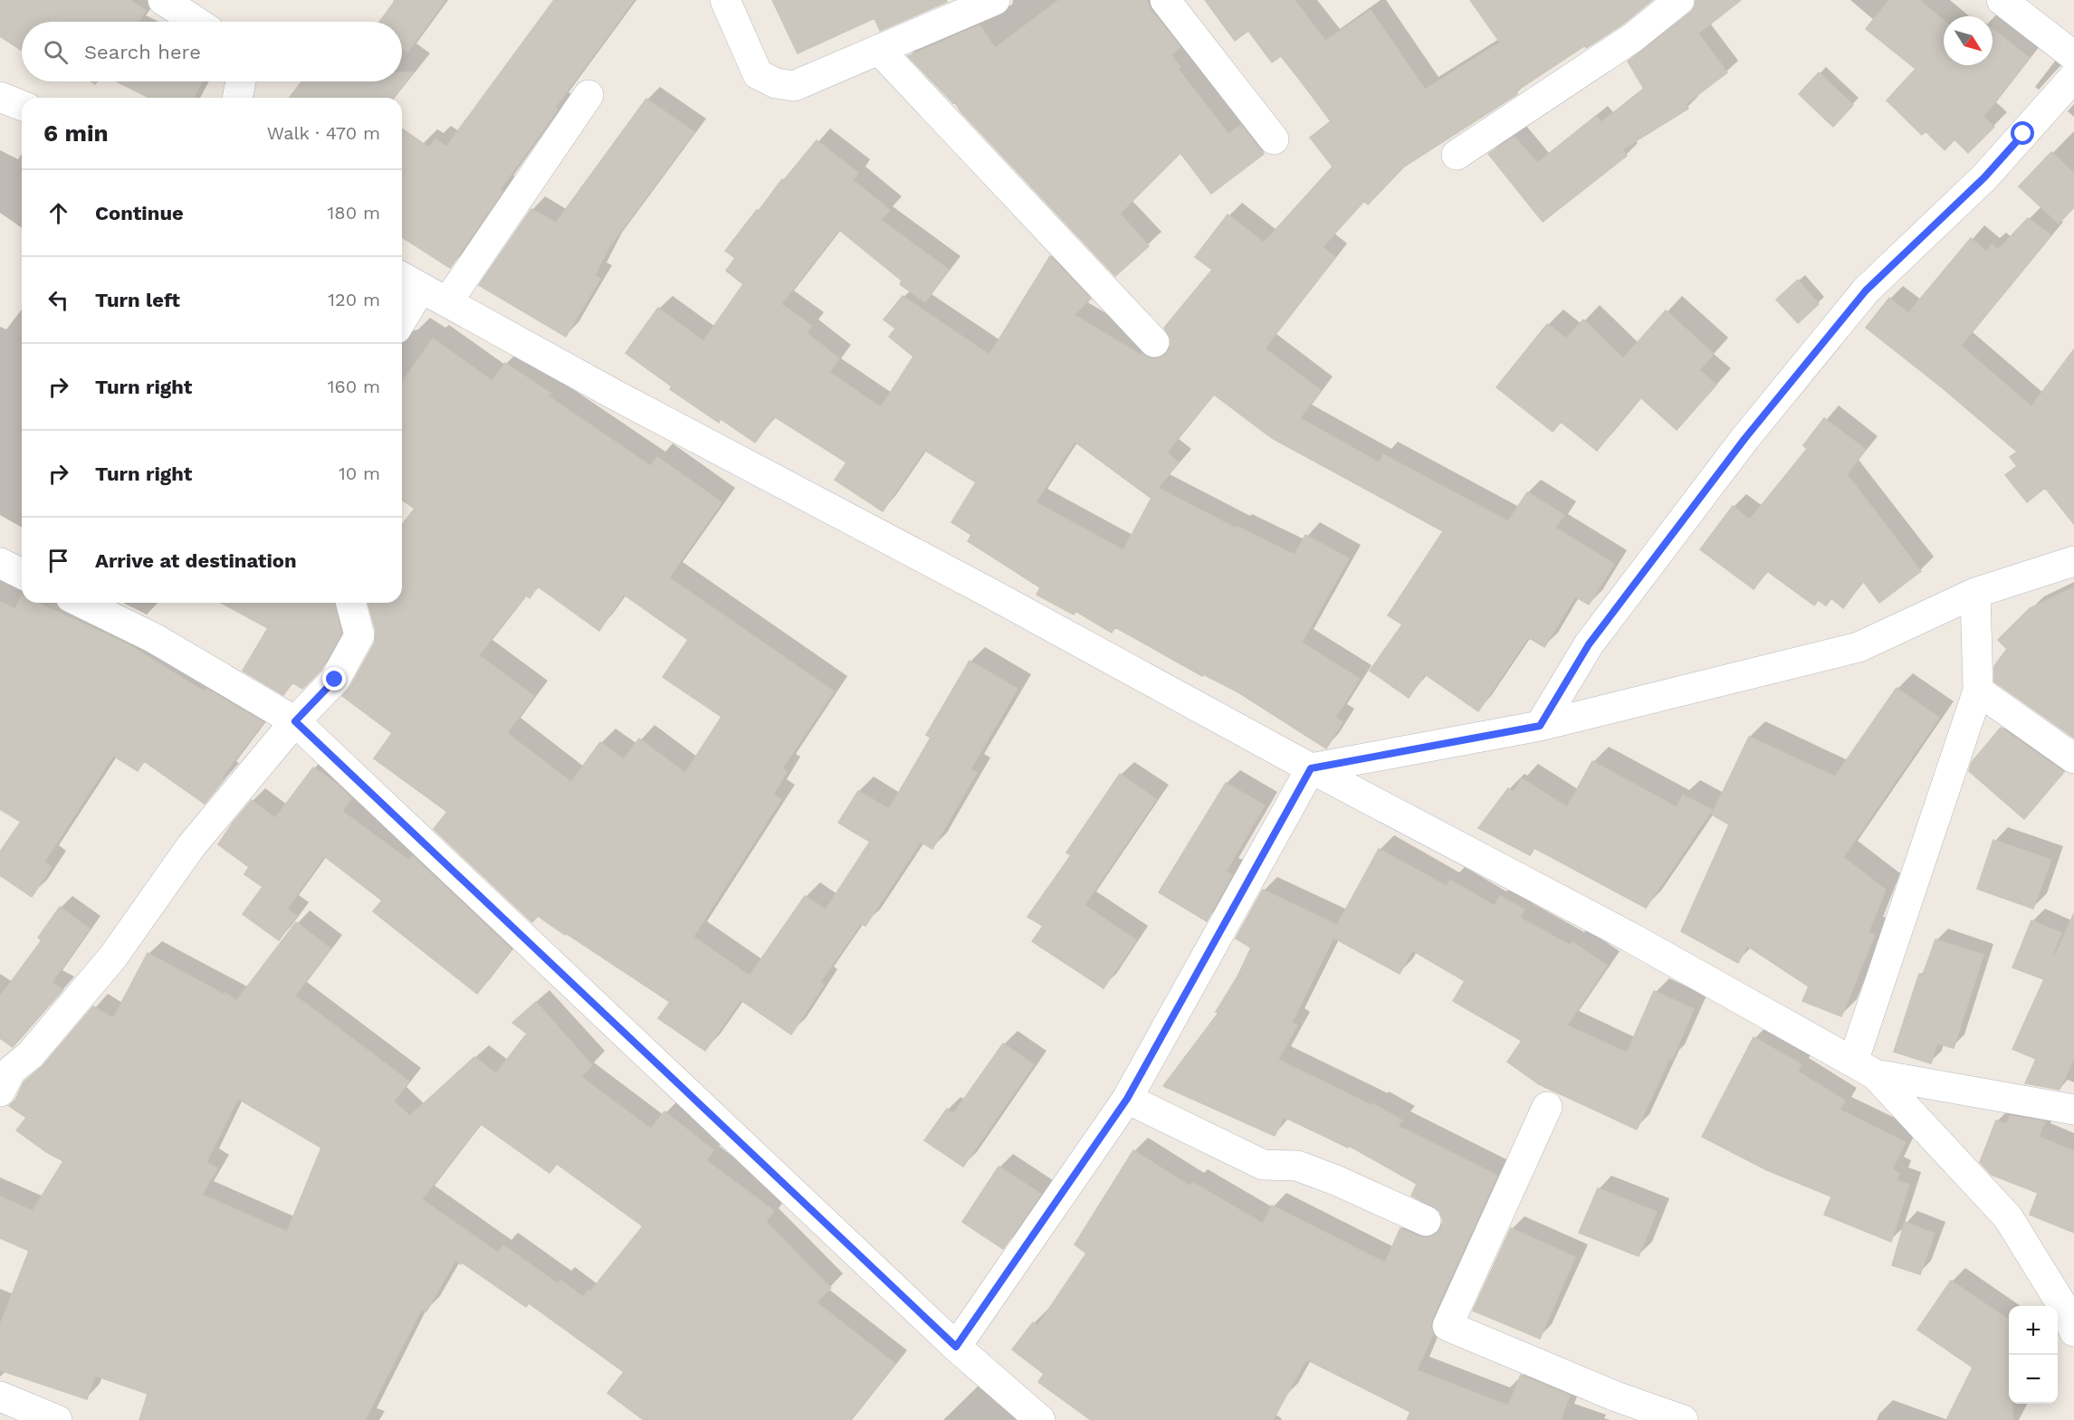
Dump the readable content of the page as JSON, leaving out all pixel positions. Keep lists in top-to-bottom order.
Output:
{
  "north": "bottom right",
  "page": {
    "search": "Search here",
    "heading": ["6 min", "Walk · 470 m"],
    "list": [
      ["Continue", "180 m"],
      ["Turn left", "120 m"],
      ["Turn right", "160 m"],
      ["Turn right", "10 m"],
      "Arrive at destination"
    ],
    "map_buttons": ["+", "−"]
  }
}
